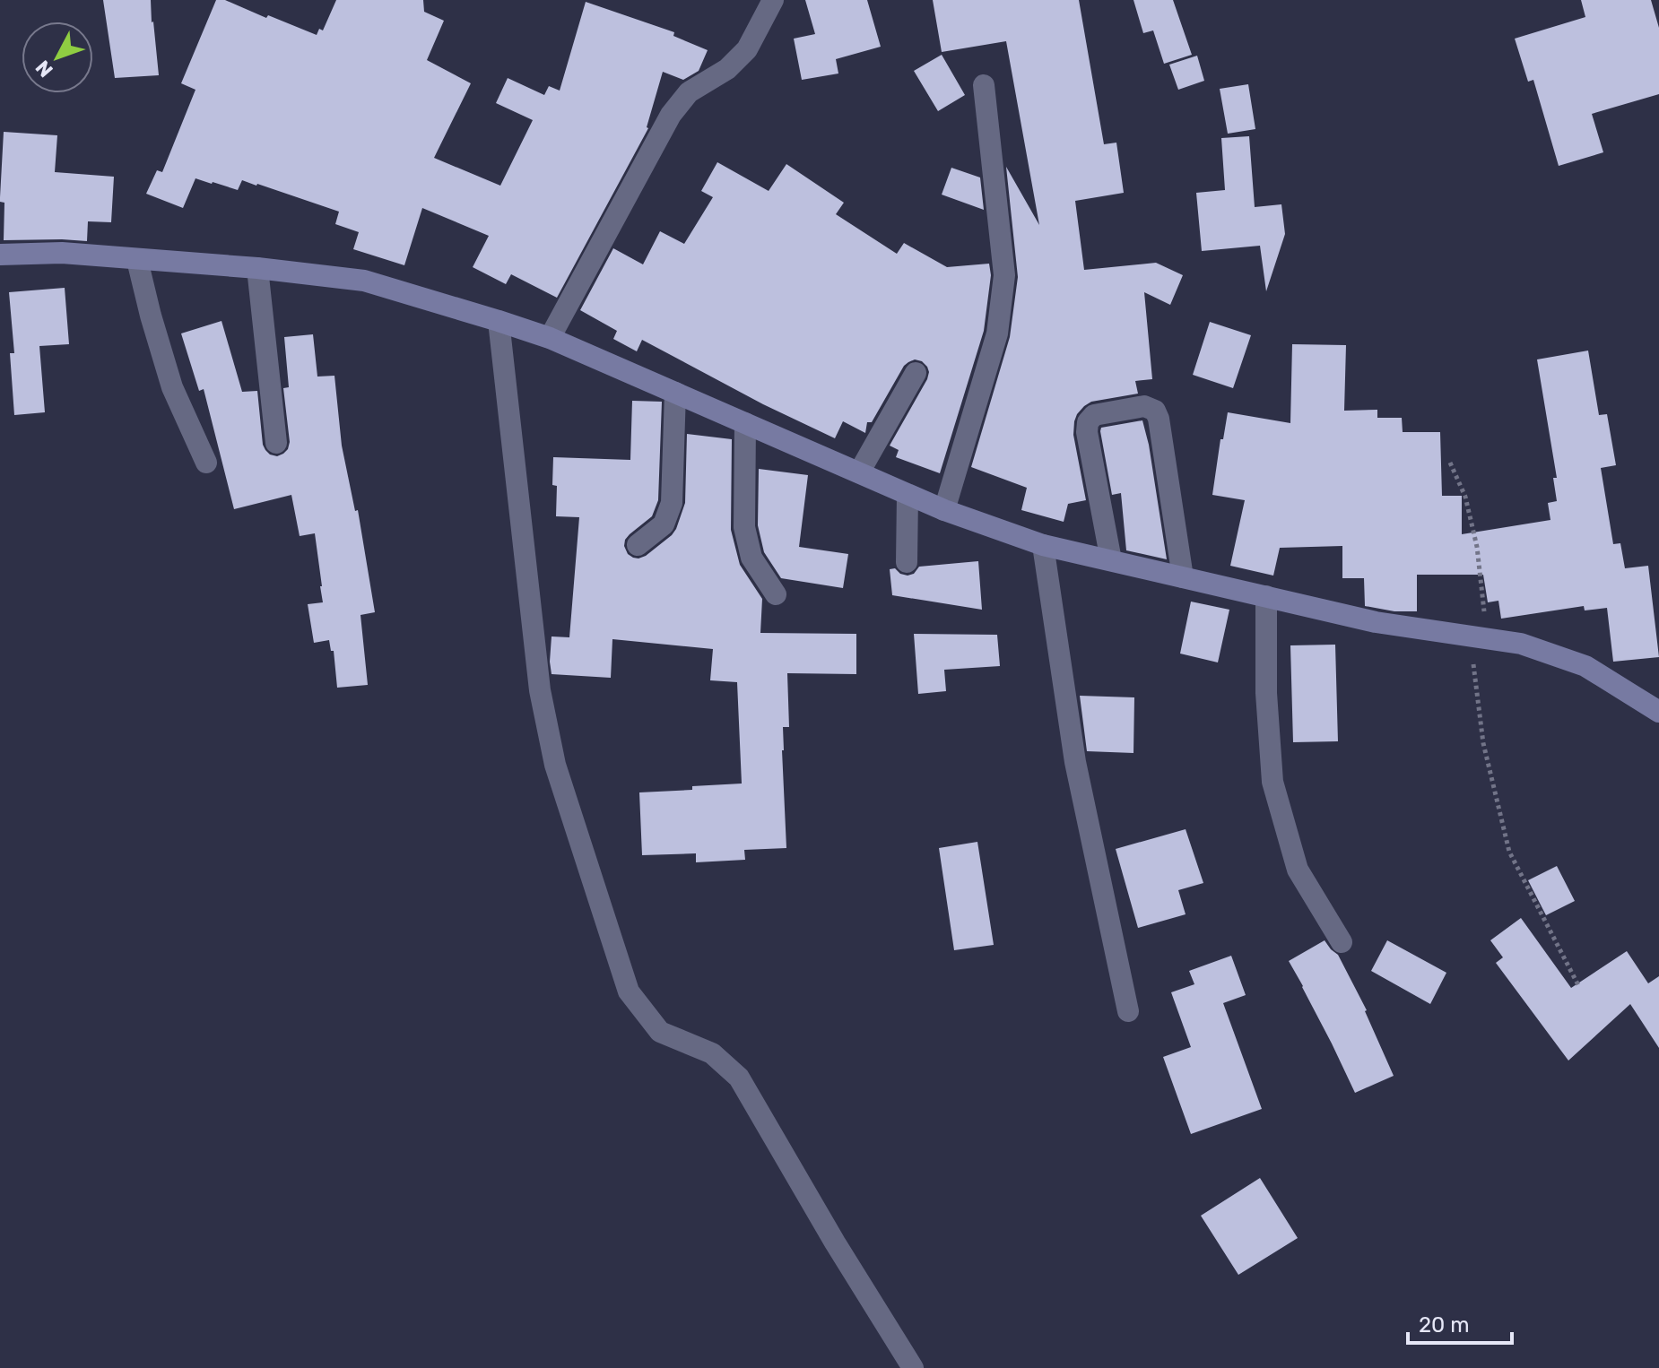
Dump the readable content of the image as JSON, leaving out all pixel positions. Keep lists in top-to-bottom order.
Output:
{
  "scale_bar": "20 m",
  "north": "bottom left"
}
